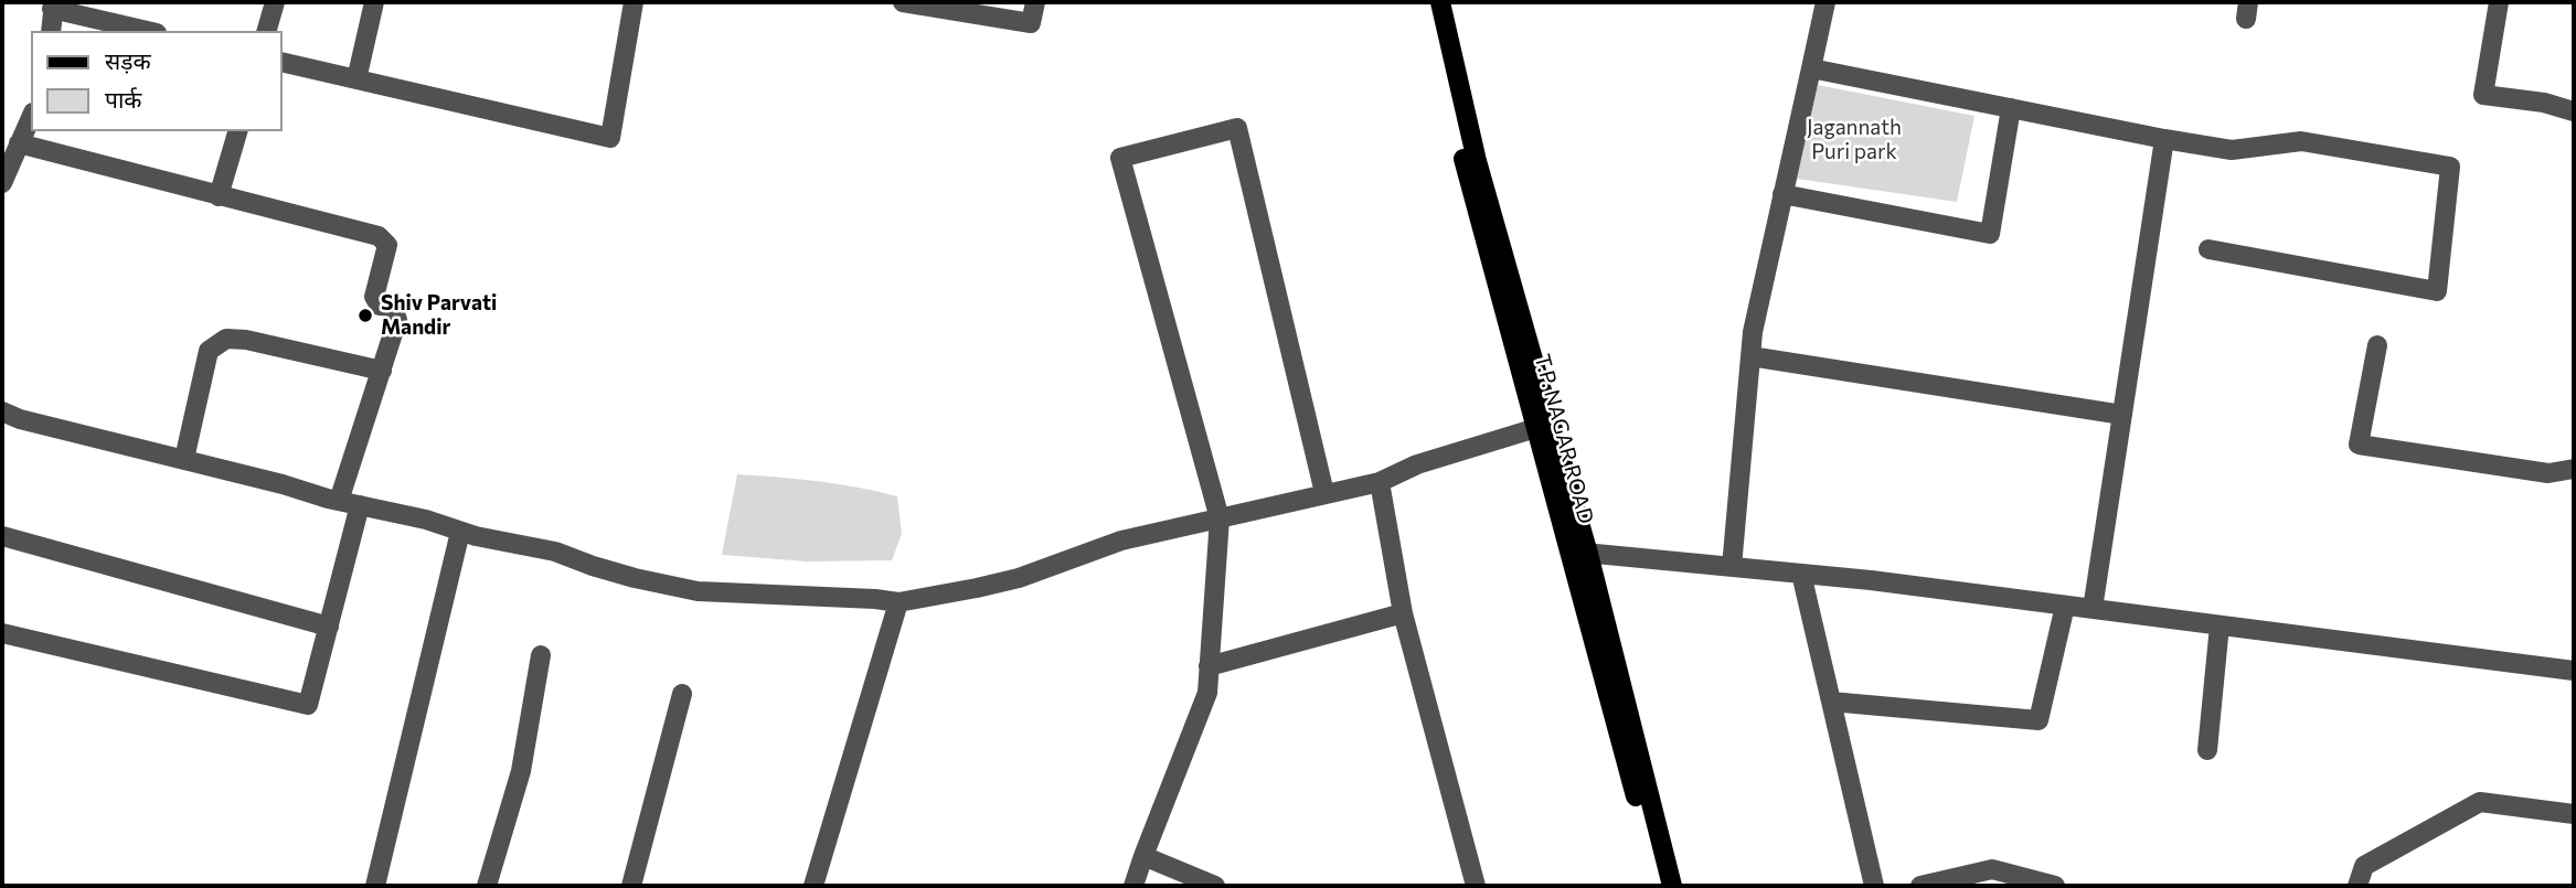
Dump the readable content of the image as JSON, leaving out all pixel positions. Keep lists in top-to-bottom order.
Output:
{
  "streets": {
    "main road": ["T.P. NAGAR ROAD"]
  },
  "parks": ["Jagannath Puri park"],
  "places": ["Shiv Parvati Mandir"],
  "legend": ["सड़क", "पार्क"]
}
